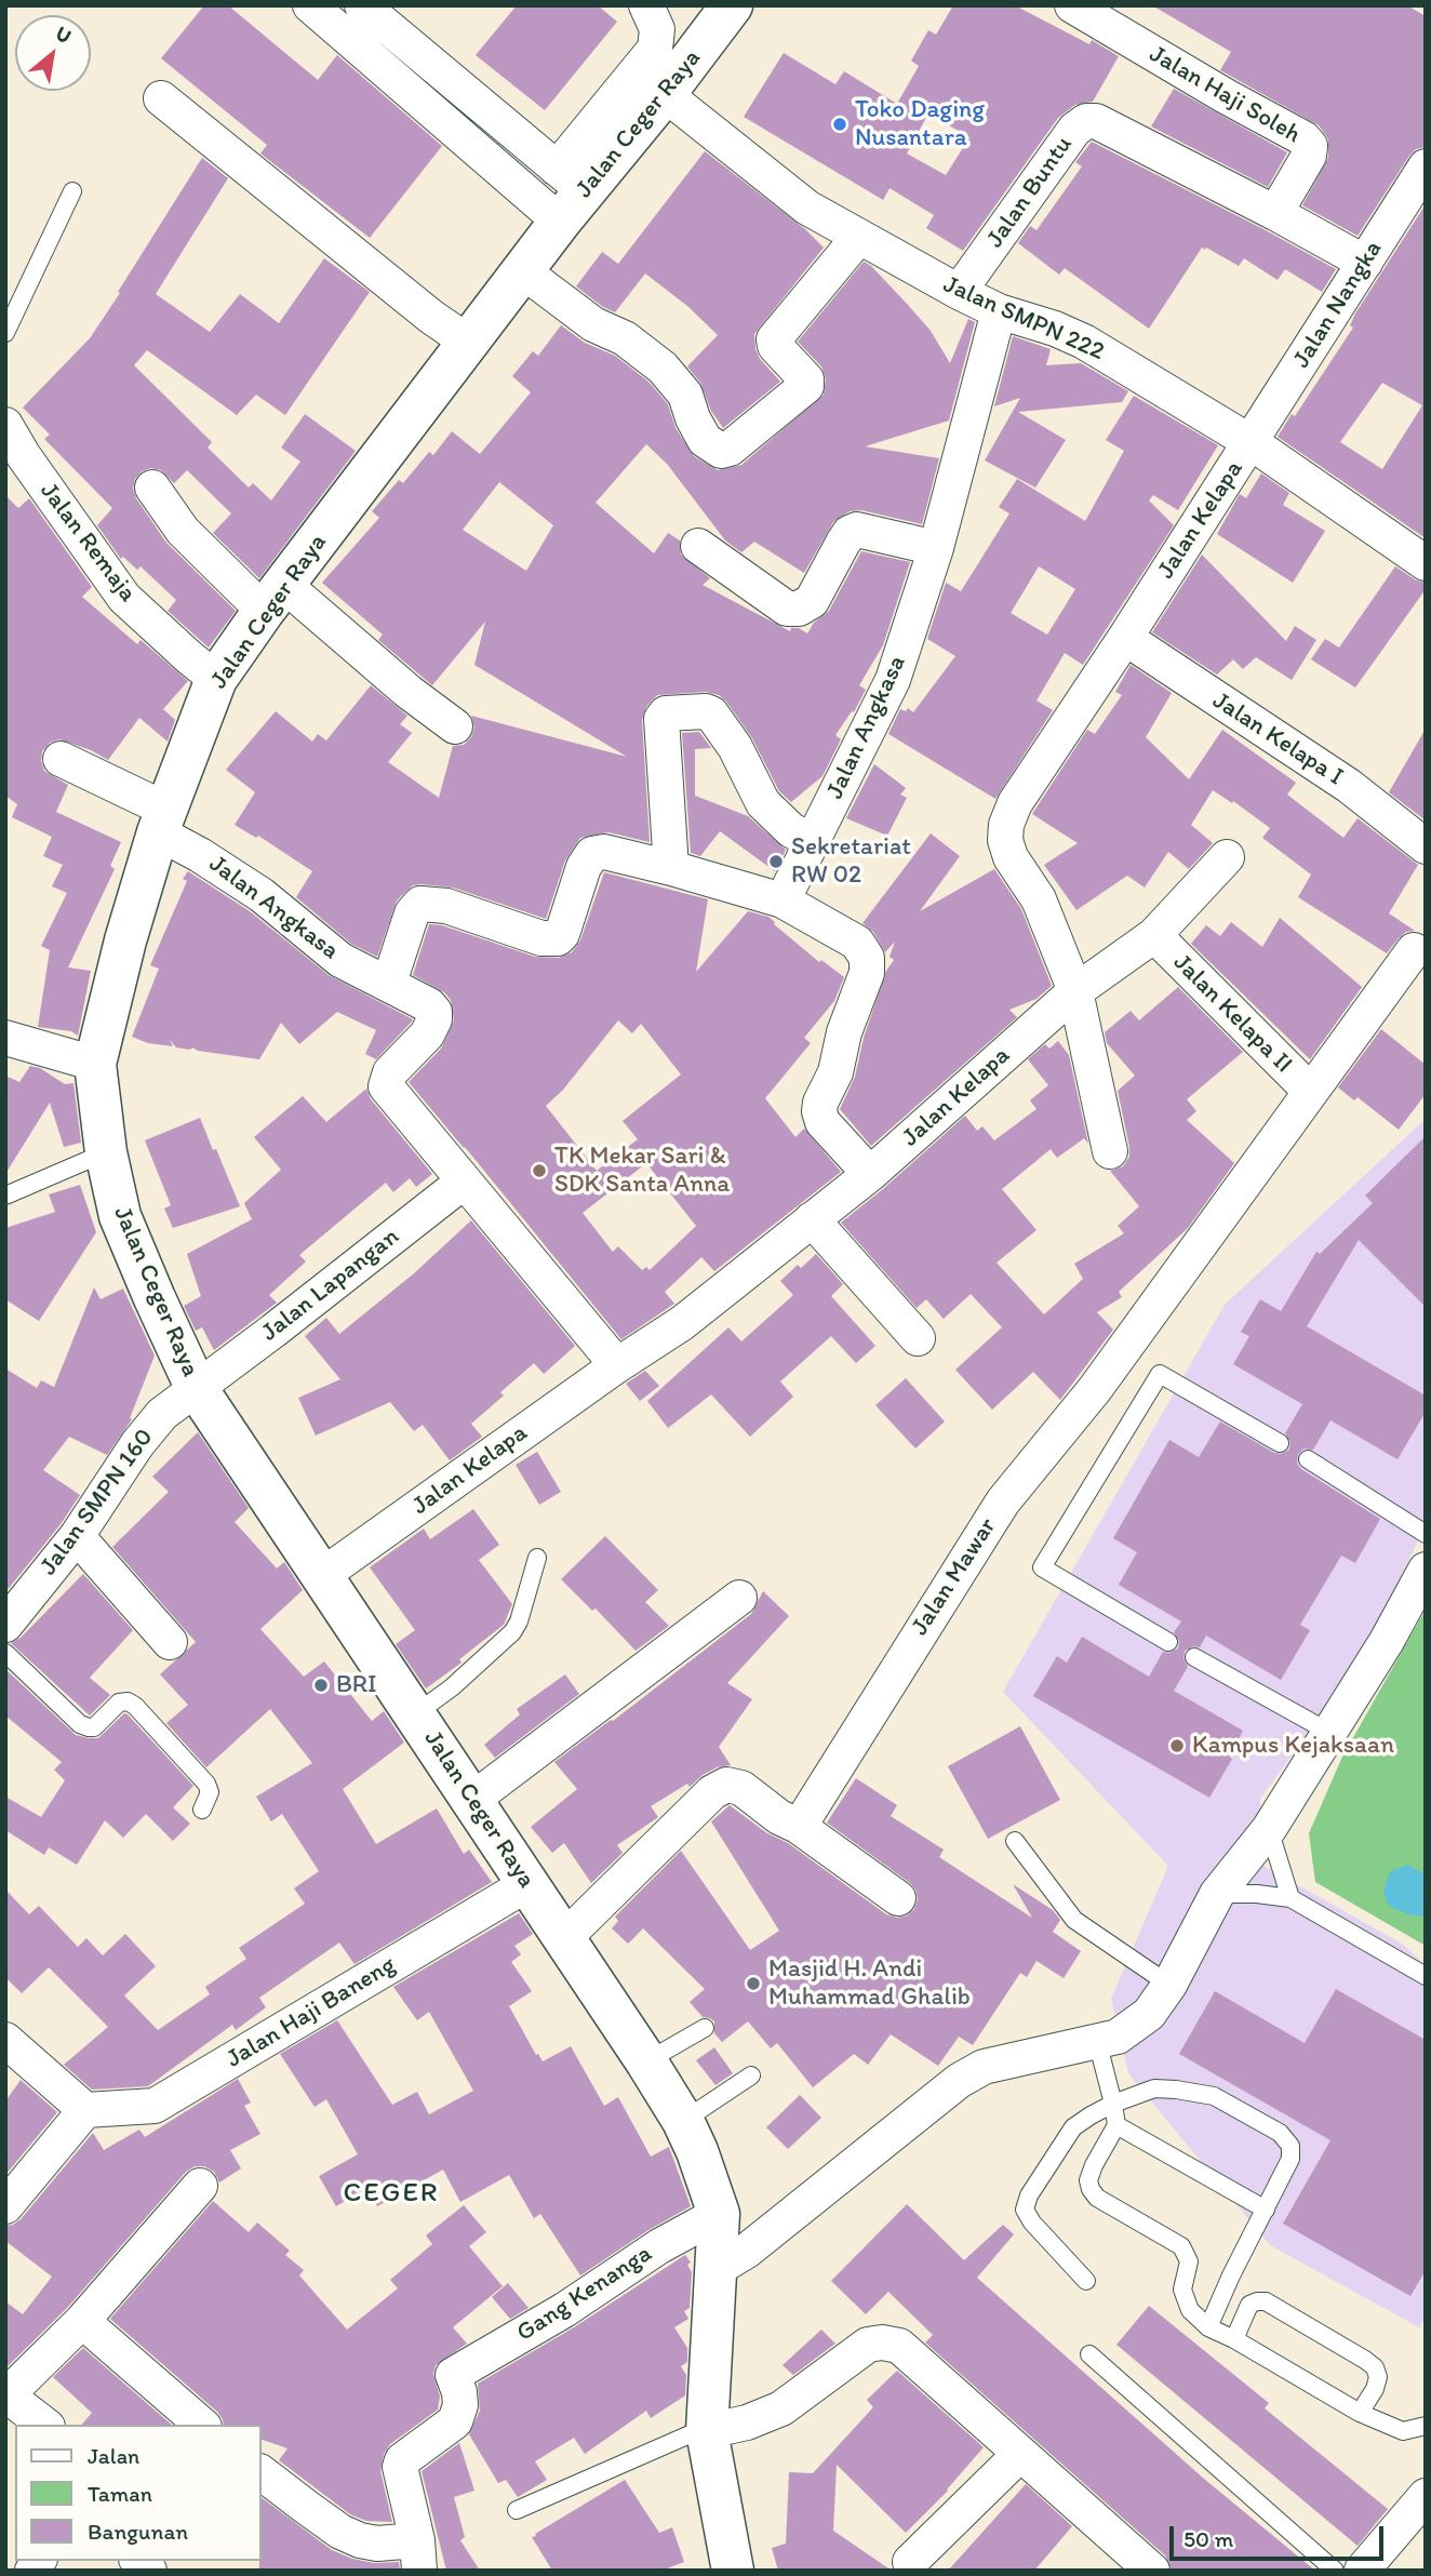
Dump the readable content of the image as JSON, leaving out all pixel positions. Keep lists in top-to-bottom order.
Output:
{
  "streets": {
    "main road": ["Jalan Ceger Raya"],
    "street": [
      "Jalan Haji Soleh",
      "Jalan Buntu",
      "Jalan Nangka",
      "Jalan SMPN 222",
      "Jalan Kelapa",
      "Jalan Remaja",
      "Jalan Angkasa",
      "Jalan Kelapa I",
      "Jalan Kelapa II",
      "Jalan Lapangan",
      "Jalan SMPN 160",
      "Jalan Mawar",
      "Jalan Haji Baneng",
      "Gang Kenanga"
    ]
  },
  "crossings": [
    ["Jalan Haji Soleh", "Jalan Buntu"],
    ["Jalan Ceger Raya", "Jalan SMPN 222"],
    ["Jalan Ceger Raya", "Jalan Kelapa"],
    ["Jalan Ceger Raya", "Jalan Remaja"],
    ["Jalan Ceger Raya", "Jalan Angkasa"],
    ["Jalan Ceger Raya", "Jalan Lapangan"],
    ["Jalan Ceger Raya", "Jalan SMPN 160"],
    ["Jalan Ceger Raya", "Jalan Haji Baneng"],
    ["Jalan Ceger Raya", "Gang Kenanga"],
    ["Jalan Buntu", "Jalan SMPN 222"],
    ["Jalan Nangka", "Jalan SMPN 222"],
    ["Jalan Nangka", "Jalan Kelapa"],
    ["Jalan SMPN 222", "Jalan Kelapa"],
    ["Jalan SMPN 222", "Jalan Angkasa"],
    ["Jalan Kelapa", "Jalan Kelapa I"],
    ["Jalan Angkasa", "Jalan Lapangan"],
    ["Jalan Kelapa II", "Jalan Mawar"],
    ["Jalan Lapangan", "Jalan SMPN 160"]
  ],
  "districts": ["CEGER"],
  "places": [
    "Toko Daging Nusantara",
    "Sekretariat RW 02",
    "TK Mekar Sari & SDK Santa Anna",
    "BRI",
    "Kampus Kejaksaan",
    "Masjid H. Andi Muhammad Ghalib"
  ],
  "legend": ["Jalan", "Taman", "Bangunan"],
  "scale_bar": "50 m",
  "north": "top right"
}
